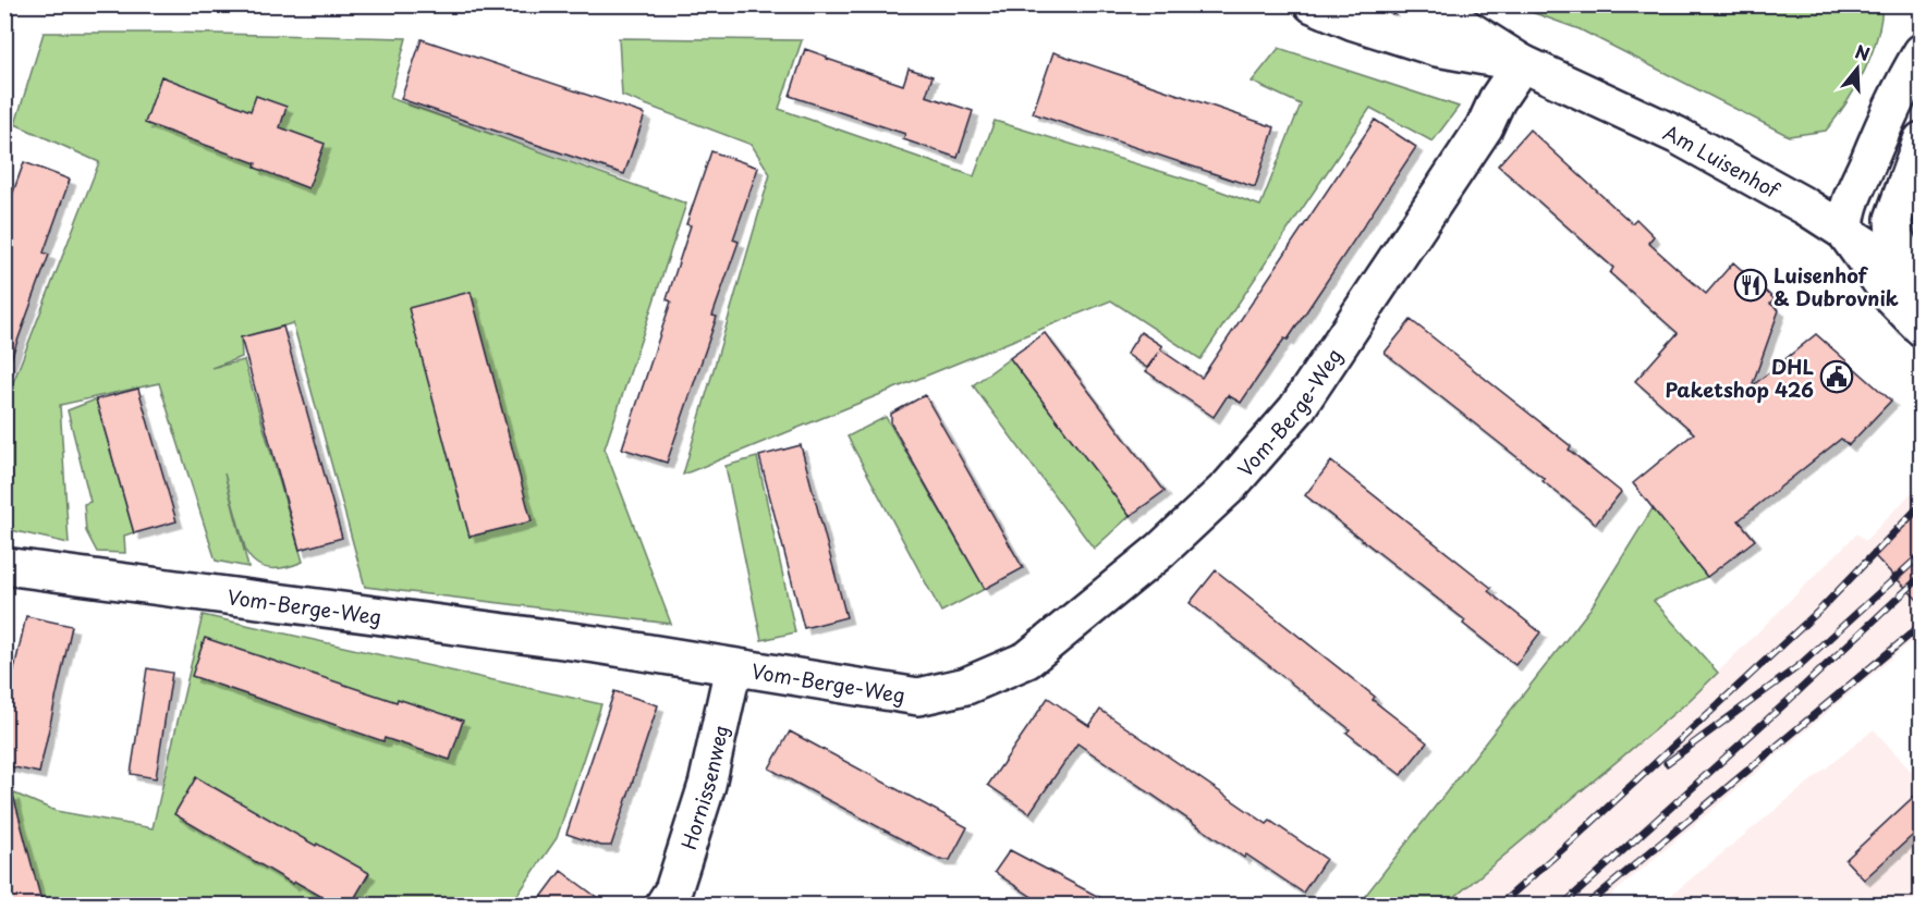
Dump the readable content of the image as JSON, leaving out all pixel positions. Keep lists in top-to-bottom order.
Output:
{
  "streets": {
    "street": ["Am Luisenhof", "Vom-Berge-Weg", "Hornissenweg"]
  },
  "crossings": [
    ["Am Luisenhof", "Vom-Berge-Weg"],
    ["Vom-Berge-Weg", "Hornissenweg"]
  ],
  "places": {
    "restaurant": ["Luisenhof & Dubrovnik"],
    "public building": ["DHL Paketshop 426"]
  },
  "north": "top"
}
